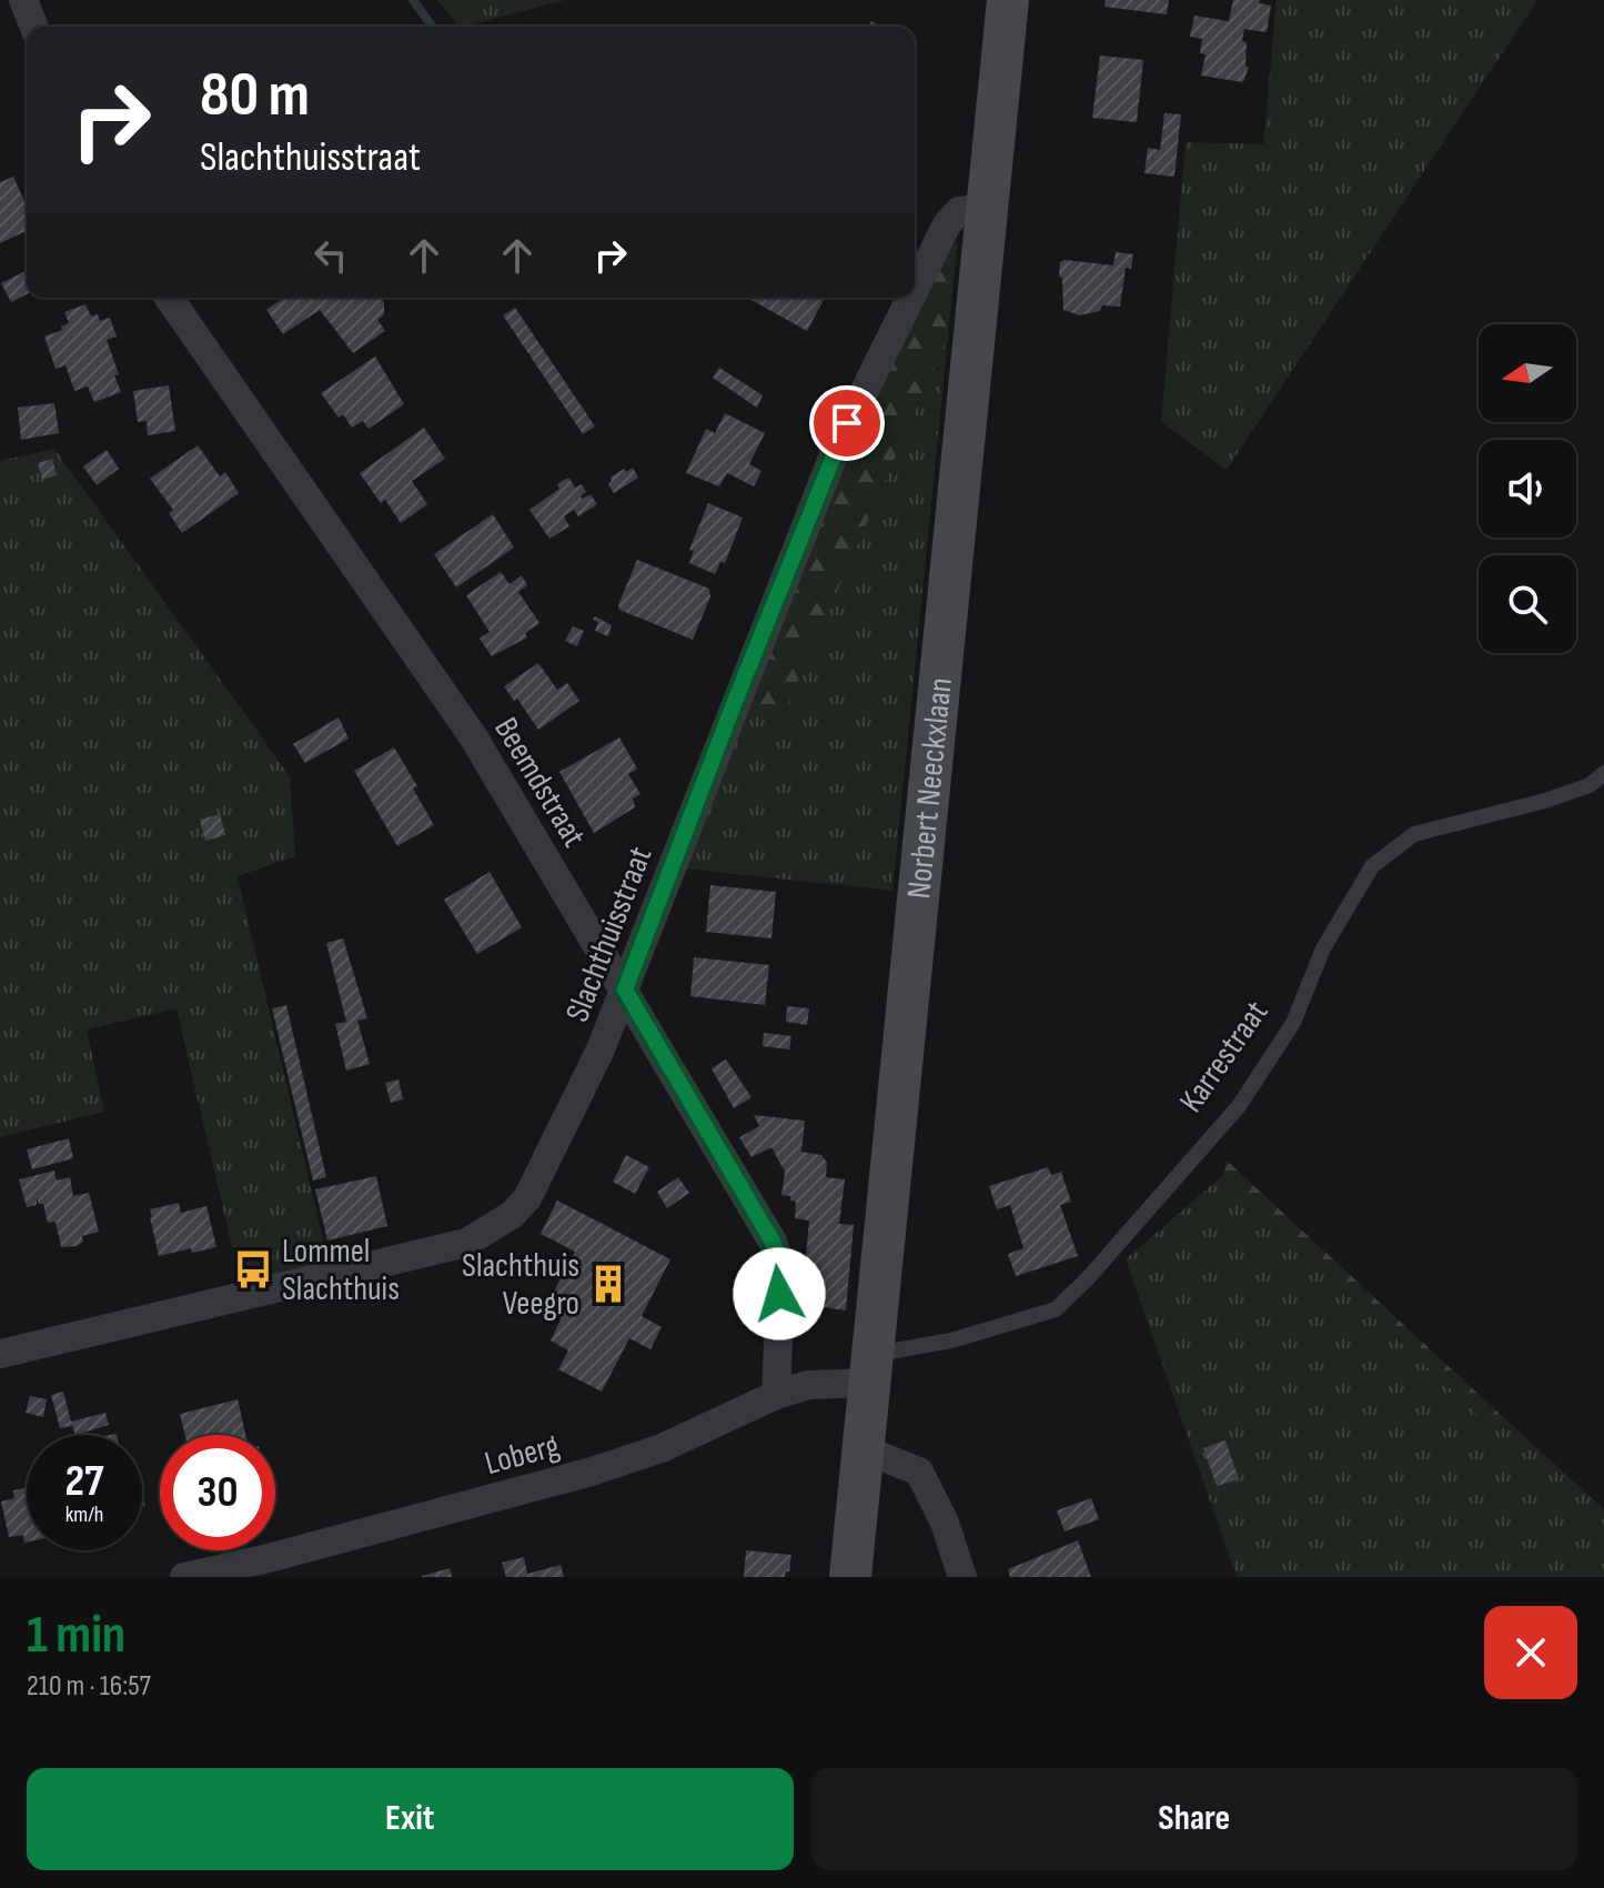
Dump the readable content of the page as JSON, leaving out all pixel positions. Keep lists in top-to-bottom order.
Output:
{
  "streets": {
    "main road": ["Norbert Neeckxlaan"],
    "street": ["Beemdstraat", "Slachthuisstraat", "Loberg"],
    "lane": ["Karrestraat"]
  },
  "crossings": [
    ["Beemdstraat", "Slachthuisstraat"],
    ["Beemdstraat", "Loberg"],
    ["Norbert Neeckxlaan", "Slachthuisstraat"],
    ["Norbert Neeckxlaan", "Karrestraat"],
    ["Norbert Neeckxlaan", "Loberg"],
    ["Karrestraat", "Loberg"]
  ],
  "places": {
    "bus stop": ["Lommel Slachthuis"],
    "building": ["Slachthuis Veegro"]
  },
  "north": "left",
  "page": {
    "turn": ["80 m", "Slachthuisstraat"],
    "speed": "27 km/h",
    "limit": "30",
    "heading": ["1 min", "210 m · 16:57"],
    "buttons": ["Exit", "Share"]
  }
}
